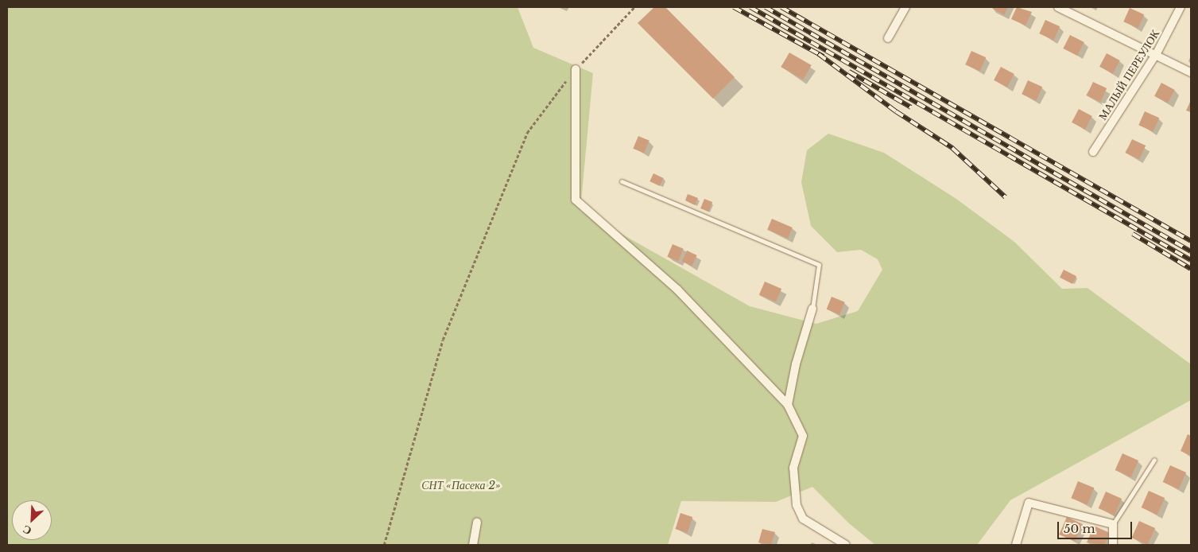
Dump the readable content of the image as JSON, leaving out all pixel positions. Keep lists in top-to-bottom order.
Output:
{
  "streets": {
    "street": ["МАЛЫЙ ПЕРЕУЛОК"]
  },
  "parks": ["СНТ «Пасека 2»"],
  "scale_bar": "50 m",
  "north": "bottom left"
}
